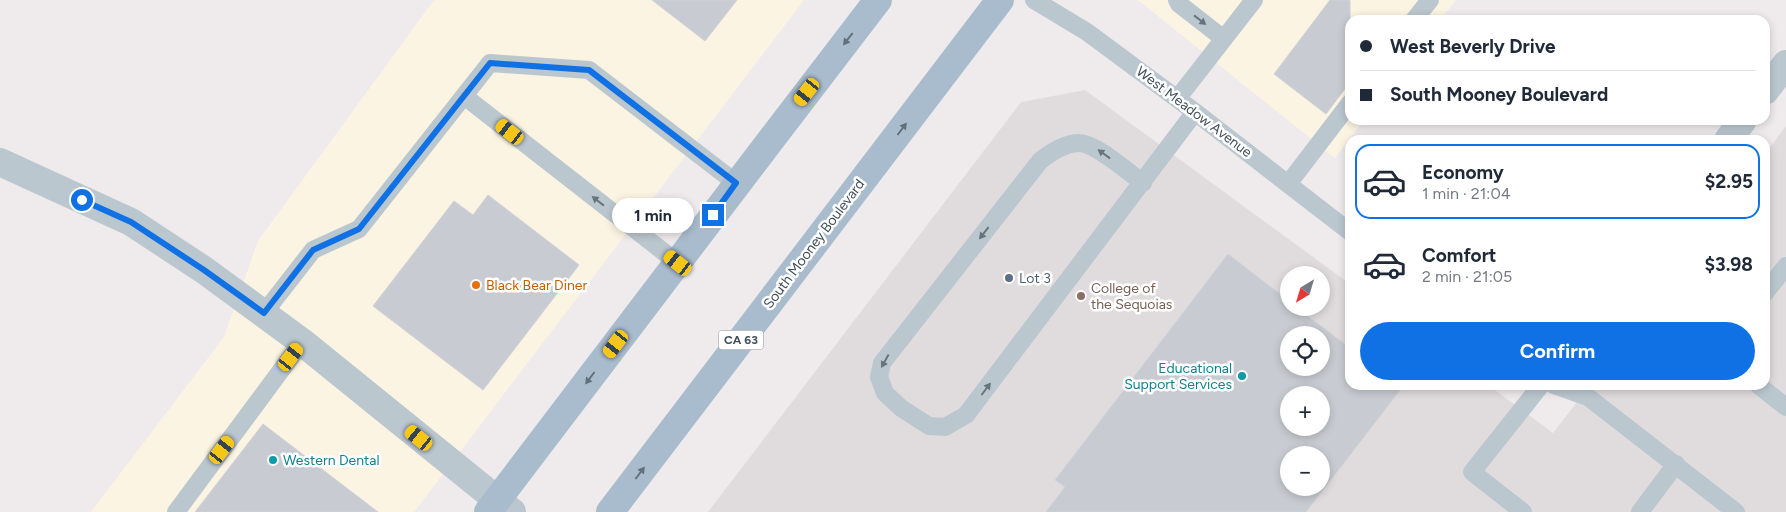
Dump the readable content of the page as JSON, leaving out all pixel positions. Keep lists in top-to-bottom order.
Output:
{
  "streets": {
    "main road": ["South Mooney Boulevard", "CA 63"],
    "lane": ["West Meadow Avenue"]
  },
  "places": [
    "Lot 3",
    "Black Bear Diner",
    "College of the Sequoias",
    "Educational Support Services",
    "Western Dental"
  ],
  "north": "bottom left",
  "page": {
    "banner": ["West Beverly Drive", "South Mooney Boulevard"],
    "list": [
      {
        "name": "Economy",
        "note": "1 min · 21:04",
        "value": "$2.95"
      },
      {
        "name": "Comfort",
        "note": "2 min · 21:05",
        "value": "$3.98"
      }
    ],
    "bubble": "1 min",
    "map_buttons": ["+", "−"],
    "buttons": "Confirm"
  }
}
